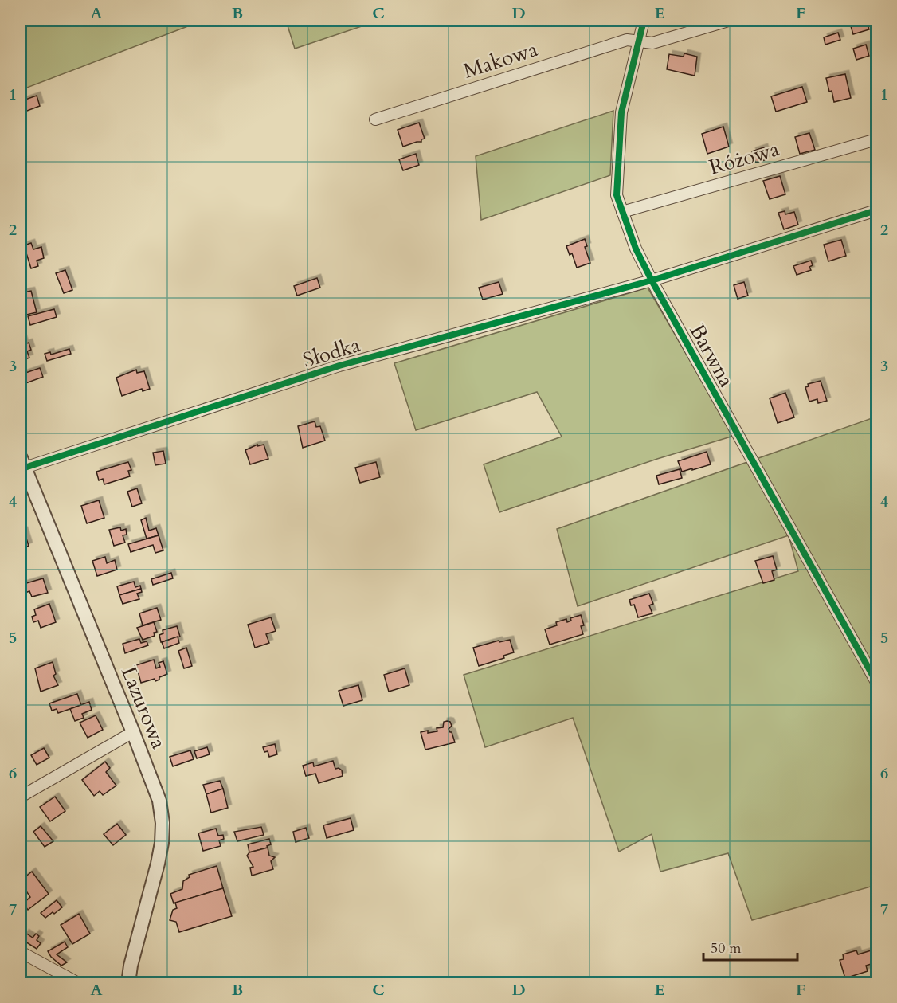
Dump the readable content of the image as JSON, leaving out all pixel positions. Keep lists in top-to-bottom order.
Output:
{
  "streets": {
    "street": [
      "Makowa",
      "Różowa",
      "Słodka",
      "Barwna",
      "Lazurowa"
    ]
  },
  "crossings": [
    ["Makowa", "Barwna"],
    ["Różowa", "Barwna"],
    ["Słodka", "Barwna"],
    ["Słodka", "Lazurowa"]
  ],
  "scale_bar": "50 m",
  "grid": {
    "columns": [
      "A",
      "B",
      "C",
      "D",
      "E",
      "F"
    ],
    "rows": [
      "1",
      "2",
      "3",
      "4",
      "5",
      "6",
      "7"
    ]
  }
}
